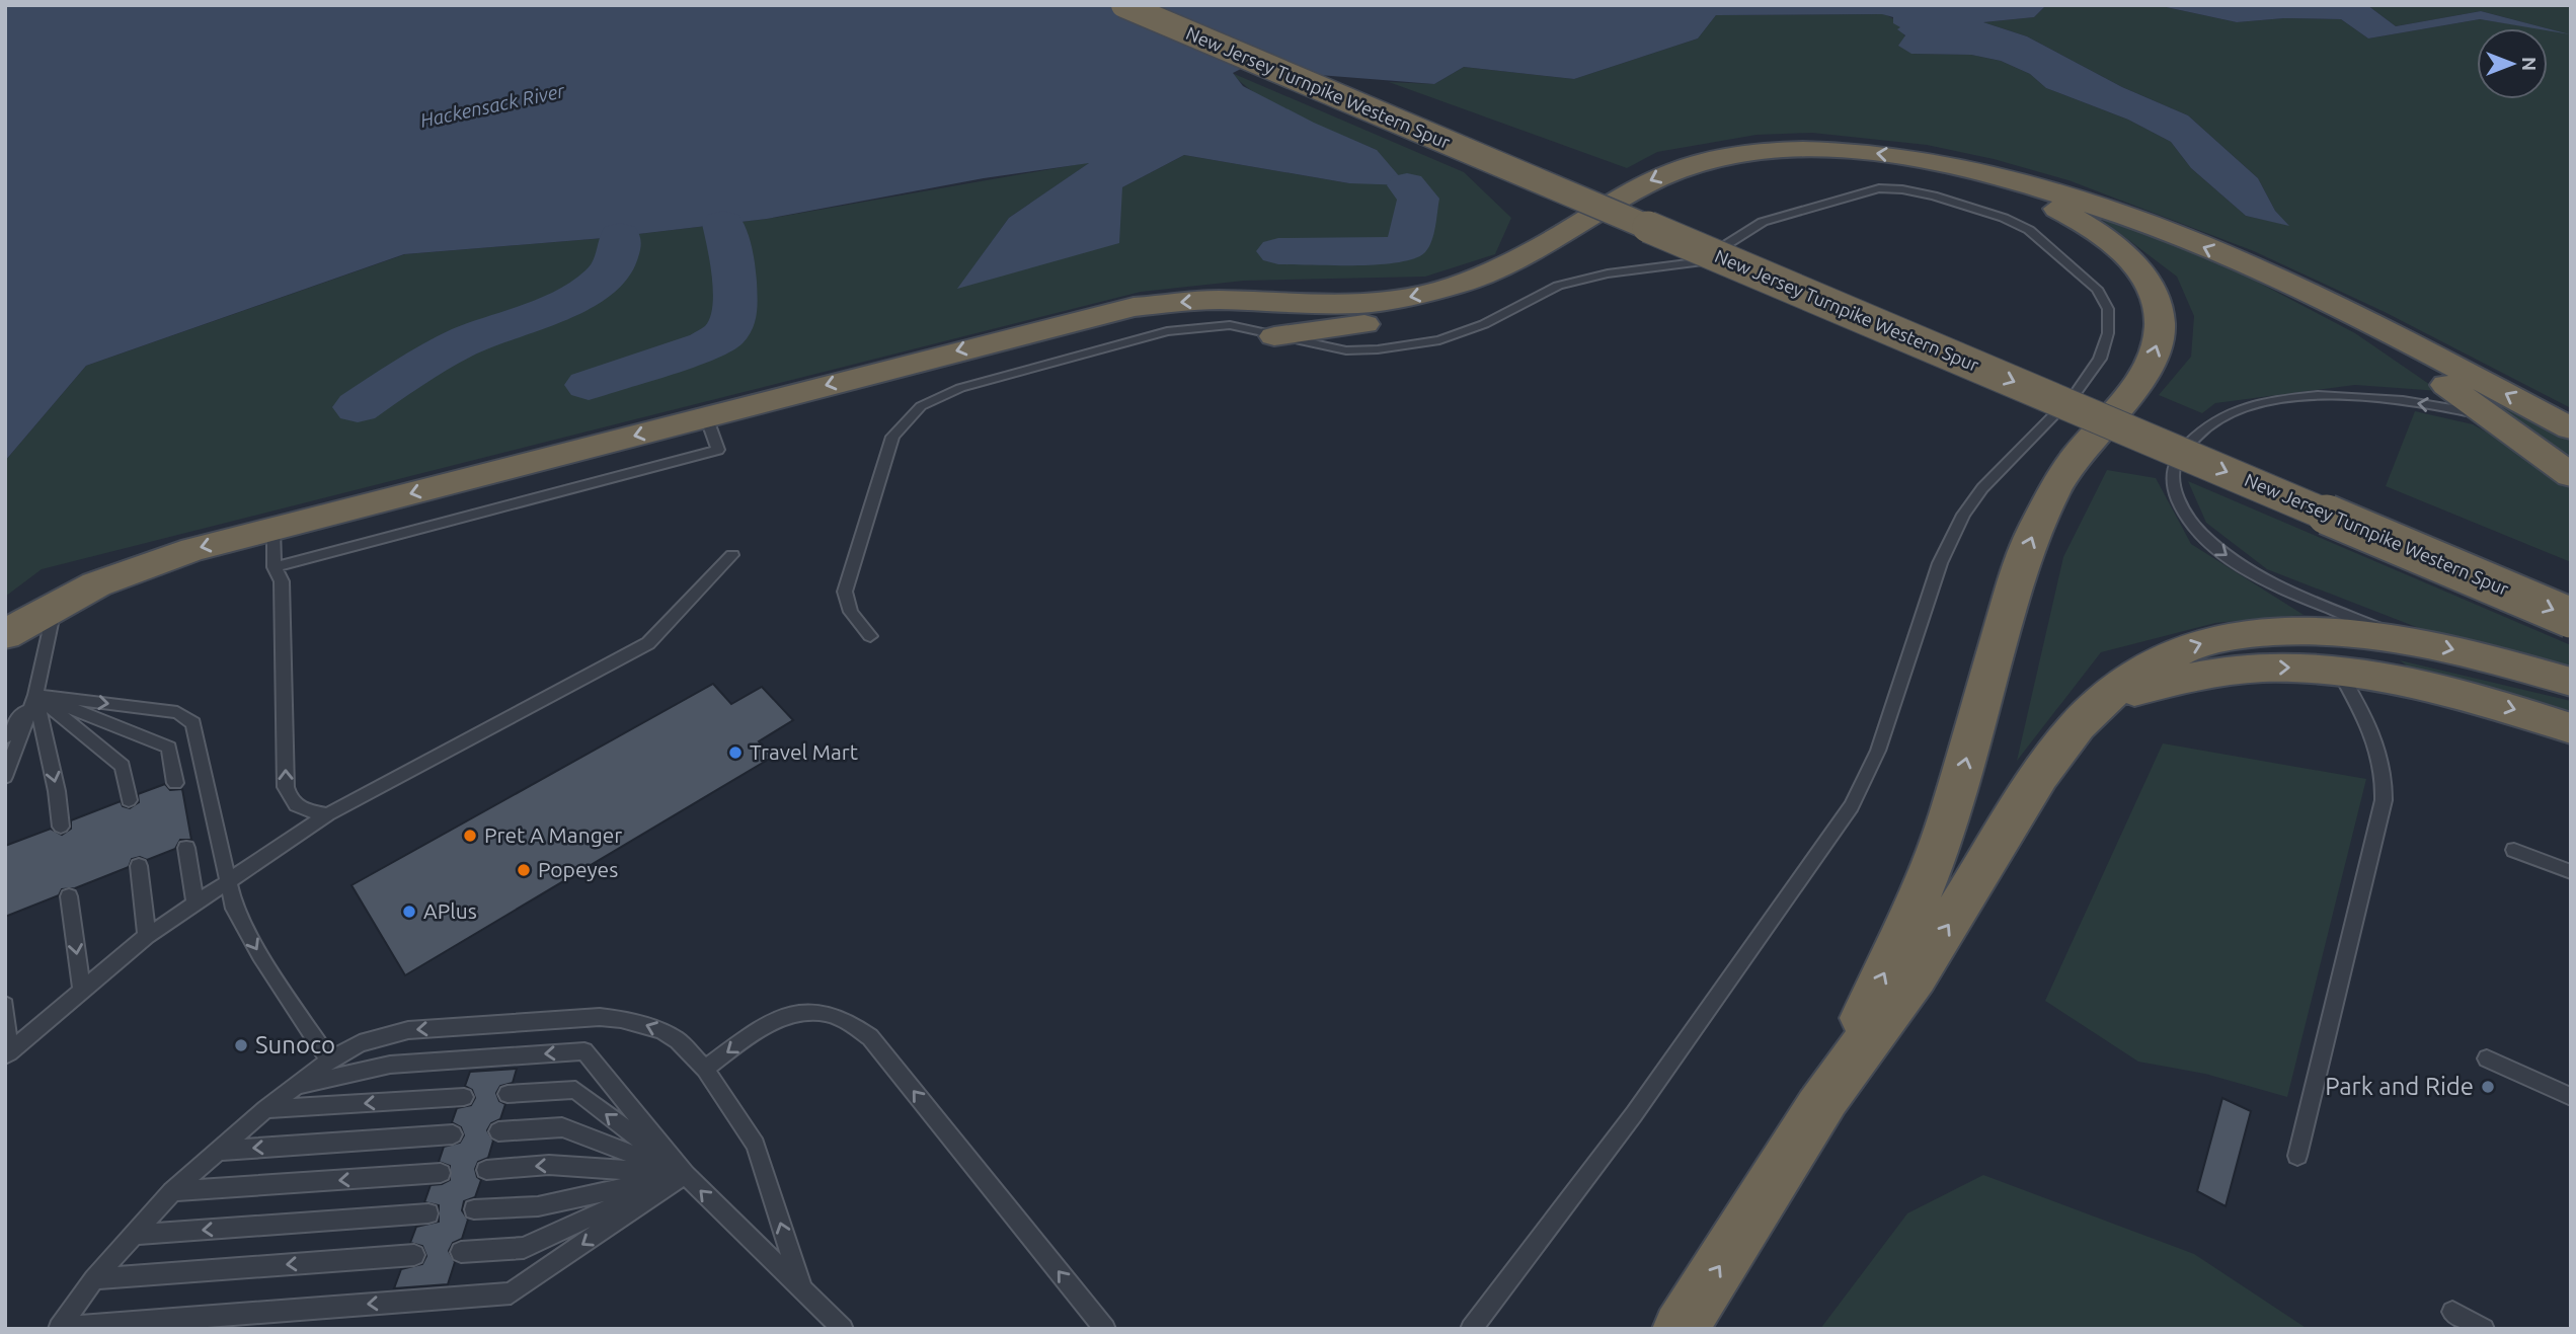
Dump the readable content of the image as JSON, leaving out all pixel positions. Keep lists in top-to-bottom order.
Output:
{
  "streets": {
    "highway": ["New Jersey Turnpike Western Spur"]
  },
  "water": ["Hackensack River"],
  "places": [
    "Travel Mart",
    "Pret A Manger",
    "Popeyes",
    "APlus",
    "Sunoco",
    "Park and Ride"
  ],
  "north": "right"
}
